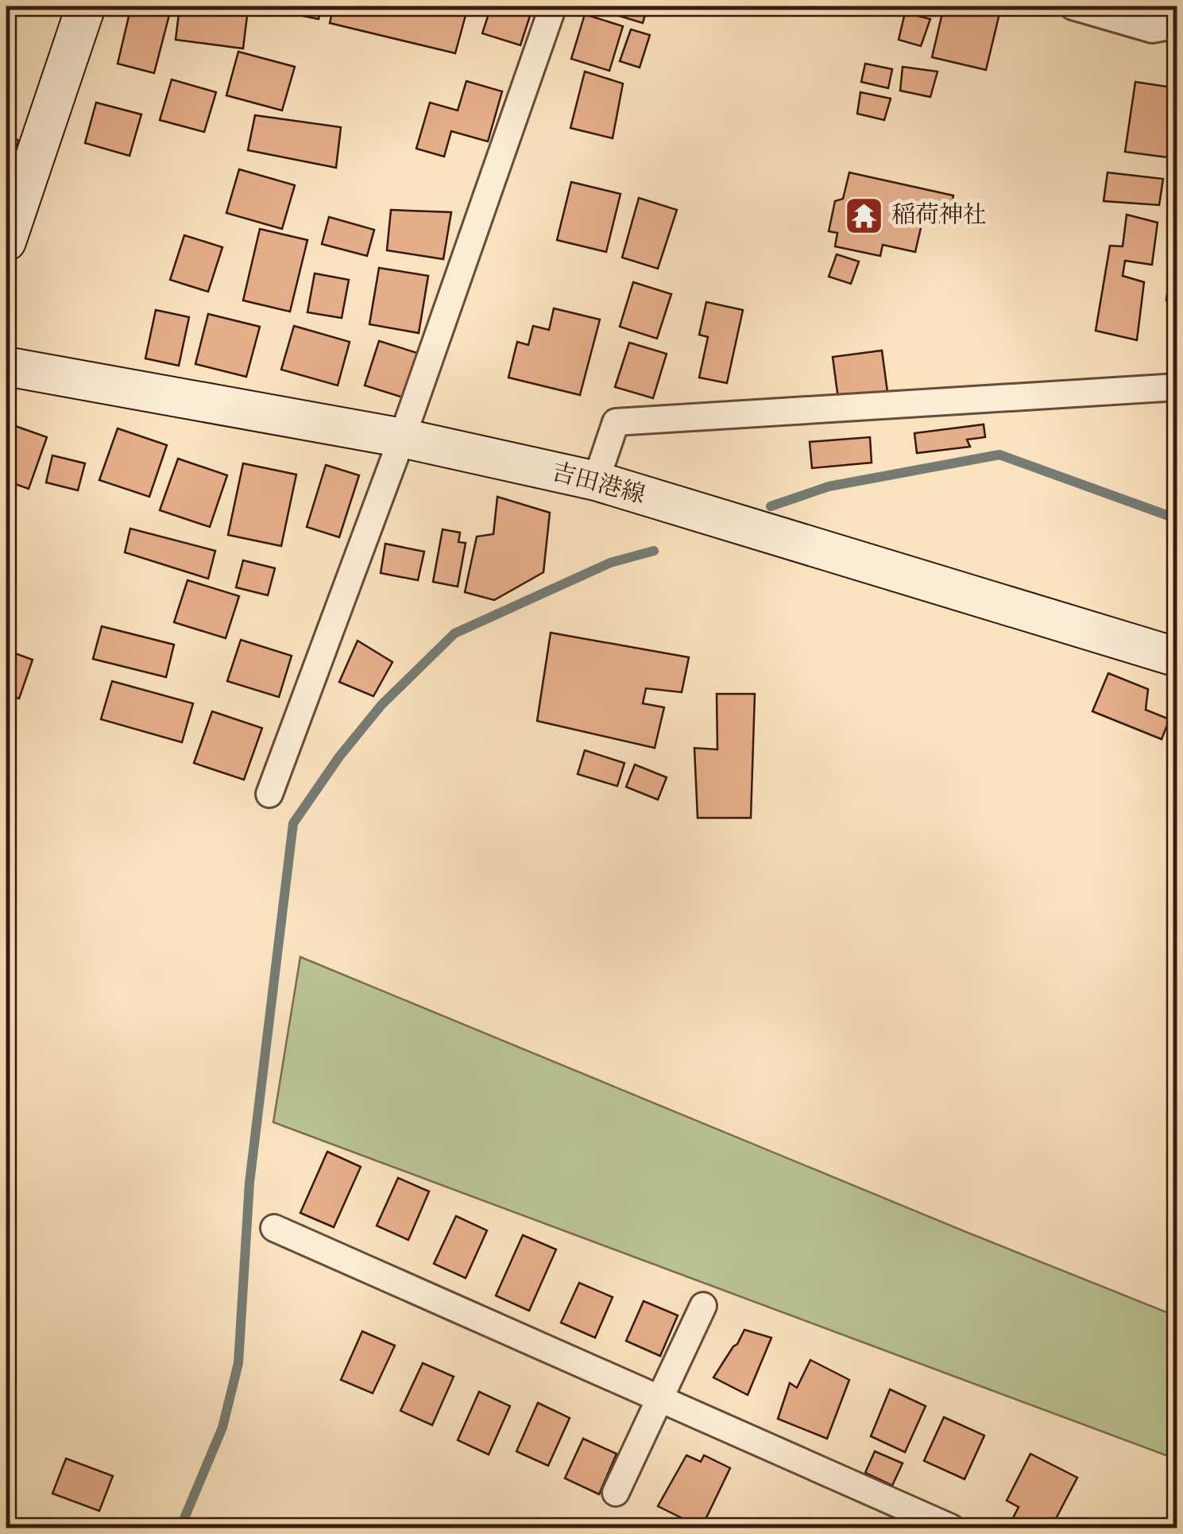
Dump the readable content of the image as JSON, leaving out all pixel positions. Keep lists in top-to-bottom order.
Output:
{
  "streets": {
    "main road": ["吉田港線"]
  },
  "places": {
    "temple": ["稲荷神社"]
  }
}
